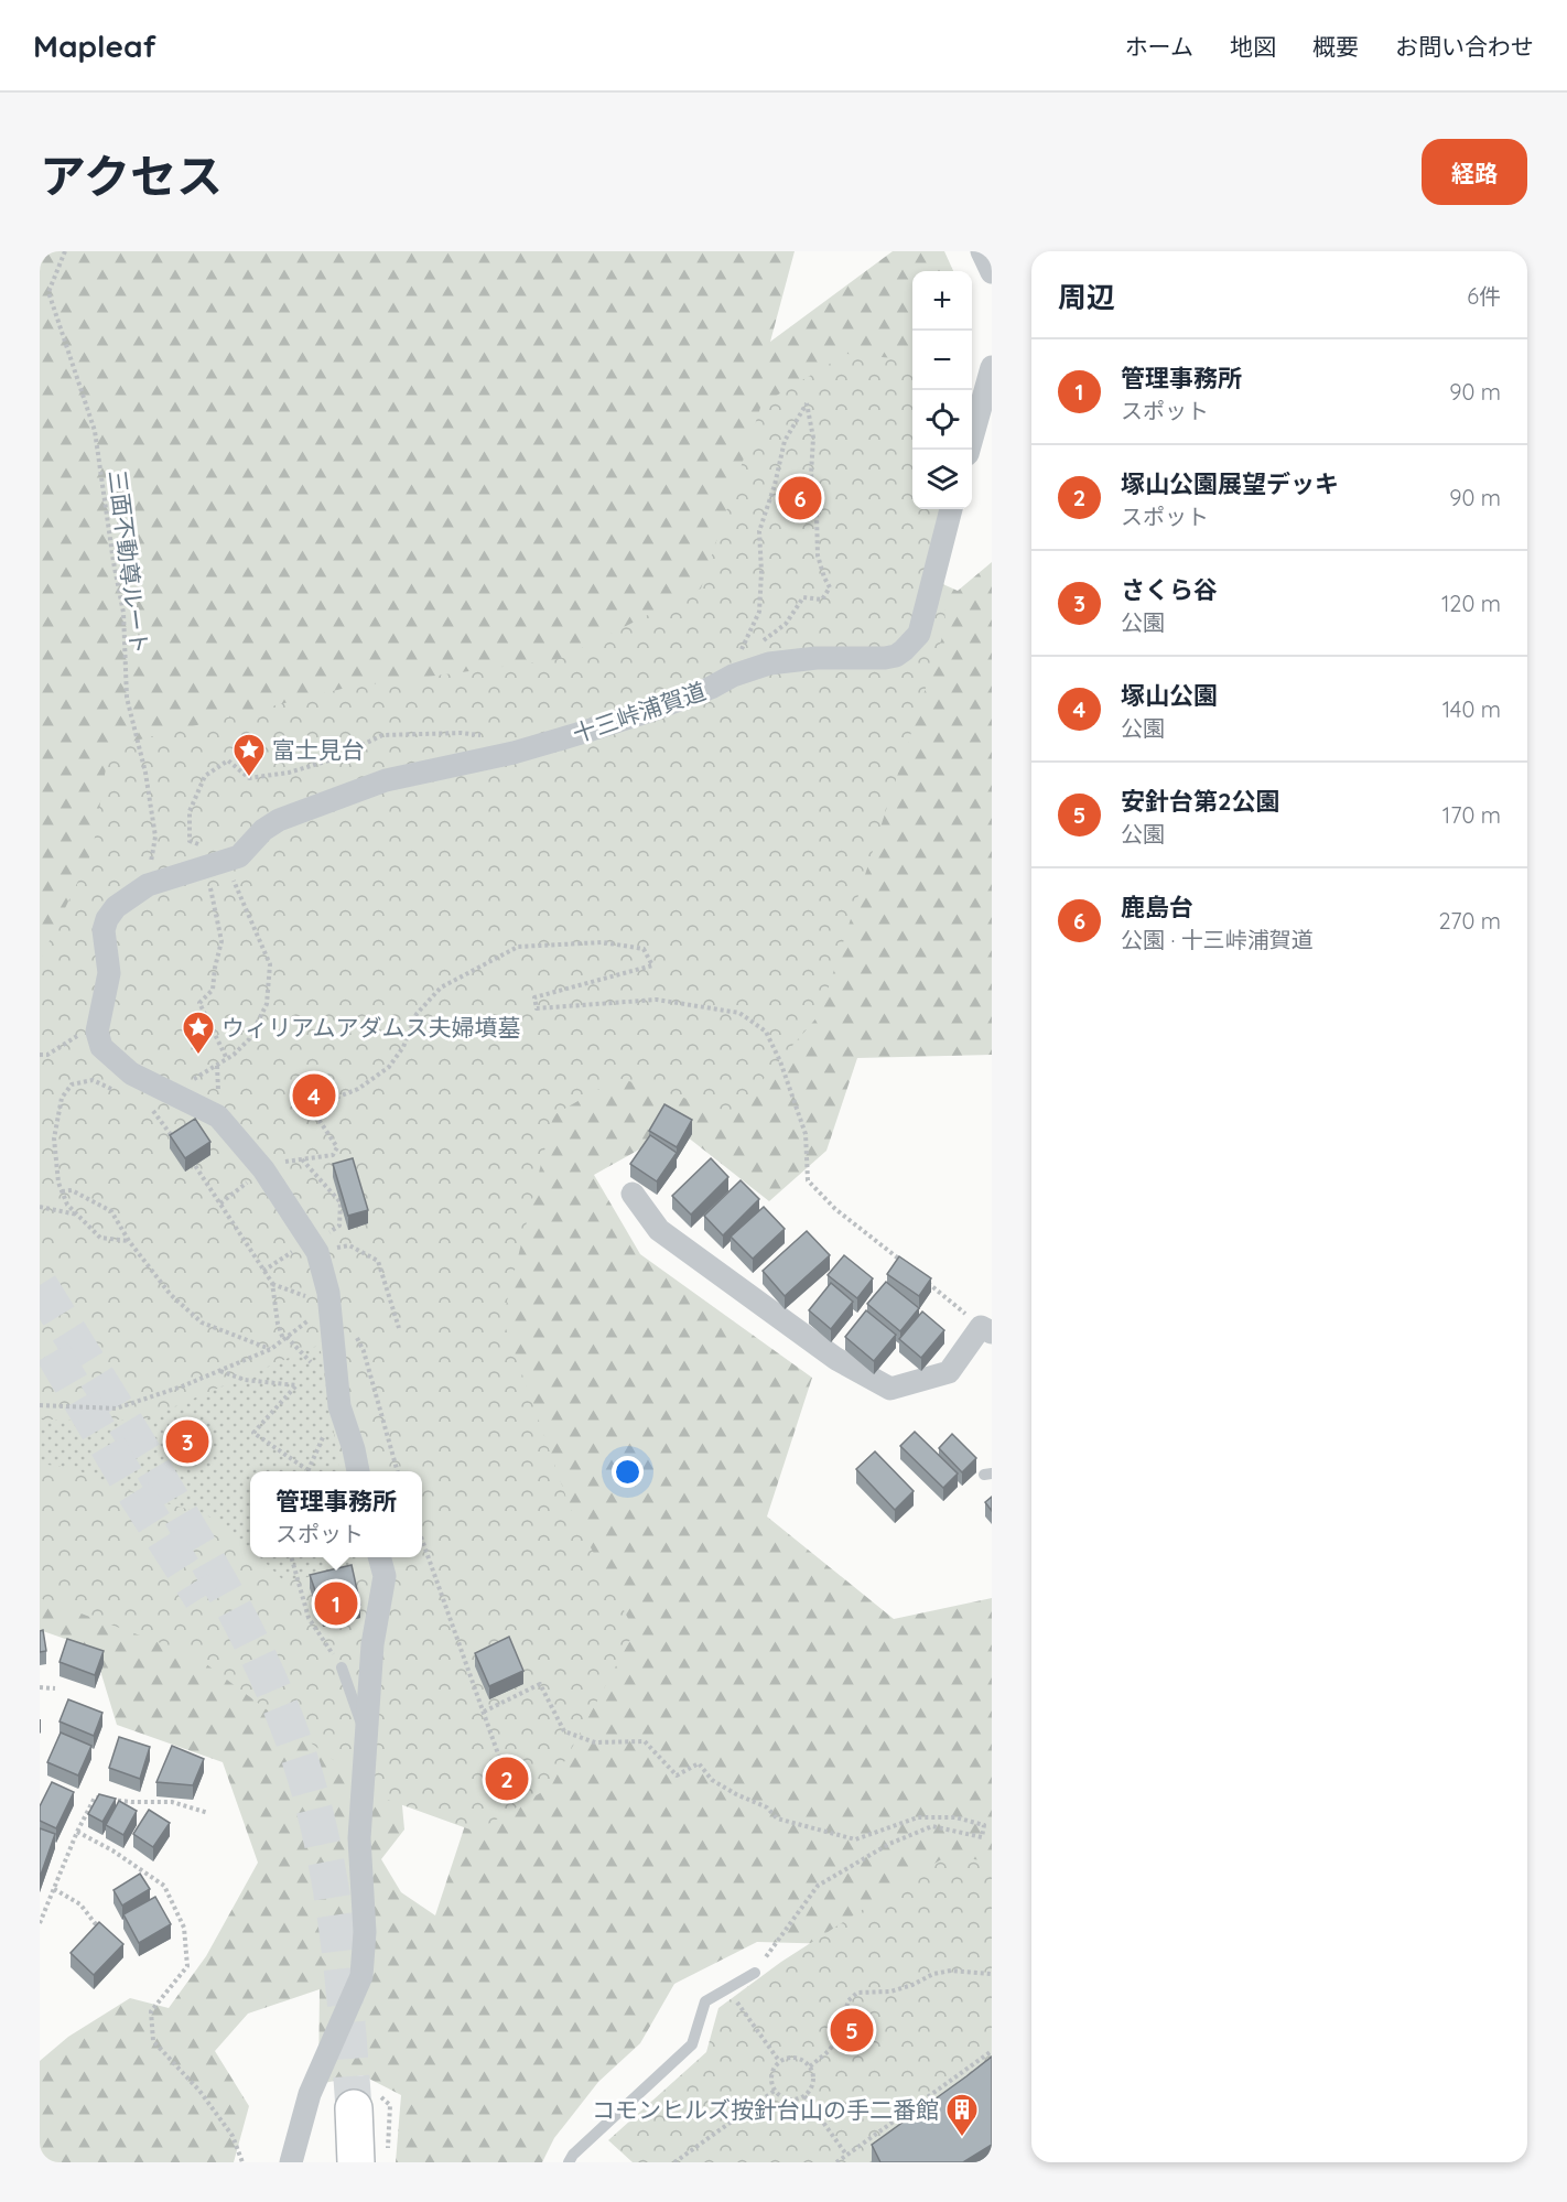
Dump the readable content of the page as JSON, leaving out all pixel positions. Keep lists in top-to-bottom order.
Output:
{
  "streets": {
    "street": ["十三峠浦賀道"],
    "path": ["三面不動尊ルート"]
  },
  "places": {
    "place": ["富士見台", "ウィリアムアダムス夫婦墳墓"],
    "building": ["コモンヒルズ按針台山の手二番館"]
  },
  "page": {
    "header": "Mapleaf",
    "nav": [
      "ホーム",
      "地図",
      "概要",
      "お問い合わせ"
    ],
    "title": "アクセス",
    "buttons": "経路",
    "heading": ["周辺", "6件"],
    "map_buttons": ["+", "−"],
    "list": [
      {
        "mark": "1",
        "name": "管理事務所",
        "note": "スポット",
        "value": "90 m"
      },
      {
        "mark": "2",
        "name": "塚山公園展望デッキ",
        "note": "スポット",
        "value": "90 m"
      },
      {
        "mark": "3",
        "name": "さくら谷",
        "note": "公園",
        "value": "120 m"
      },
      {
        "mark": "4",
        "name": "塚山公園",
        "note": "公園",
        "value": "140 m"
      },
      {
        "mark": "5",
        "name": "安針台第2公園",
        "note": "公園",
        "value": "170 m"
      },
      {
        "mark": "6",
        "name": "鹿島台",
        "note": "公園 · 十三峠浦賀道",
        "value": "270 m"
      }
    ],
    "pins": [
      "6",
      "4",
      "3",
      "1",
      "2",
      "5"
    ],
    "popup": ["管理事務所", "スポット"]
  }
}
